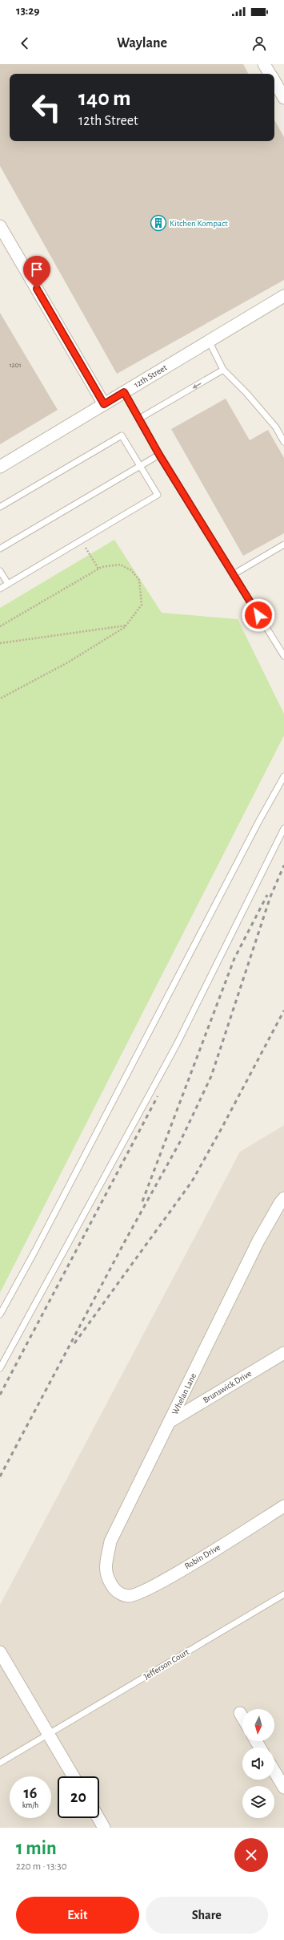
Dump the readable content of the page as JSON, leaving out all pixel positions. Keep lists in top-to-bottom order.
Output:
{
  "streets": {
    "street": [
      "12th Street",
      "Brunswick Drive",
      "Whelan Lane",
      "Robin Drive"
    ],
    "lane": ["Jefferson Court"]
  },
  "crossings": [
    ["Brunswick Drive", "Whelan Lane"],
    ["Whelan Lane", "Robin Drive"]
  ],
  "places": {
    "building": ["Kitchen Kompact"]
  },
  "house_numbers": ["1201"],
  "north": "bottom",
  "page": {
    "status": "13:29",
    "header": "Waylane",
    "turn": ["140 m", "12th Street"],
    "speed": "16 km/h",
    "limit": "20",
    "heading": ["1 min", "220 m · 13:30"],
    "buttons": ["Exit", "Share"]
  }
}
